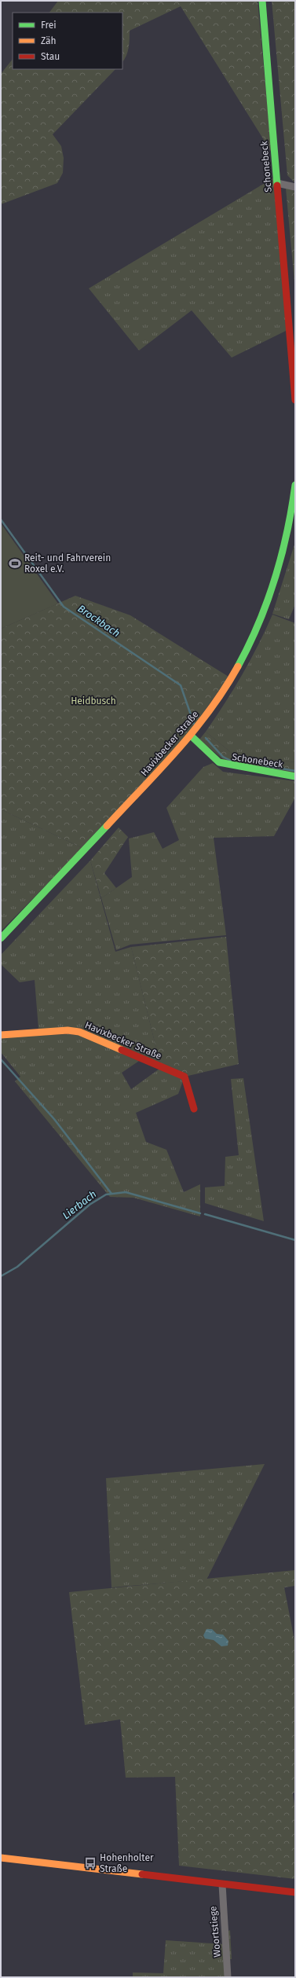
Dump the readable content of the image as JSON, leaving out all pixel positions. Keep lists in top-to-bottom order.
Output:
{
  "streets": {
    "main road": ["Schonebeck", "Havixbecker Straße"],
    "street": ["Woortstiege"]
  },
  "crossings": [
    ["Schonebeck", "Havixbecker Straße"]
  ],
  "water": ["Brockbach", "Lierbach"],
  "parks": ["Heidbusch"],
  "places": {
    "sports": ["Reit- und Fahrverein Roxel e.V."],
    "bus stop": ["Hohenholter Straße"]
  },
  "legend": ["Frei", "Zäh", "Stau"]
}
